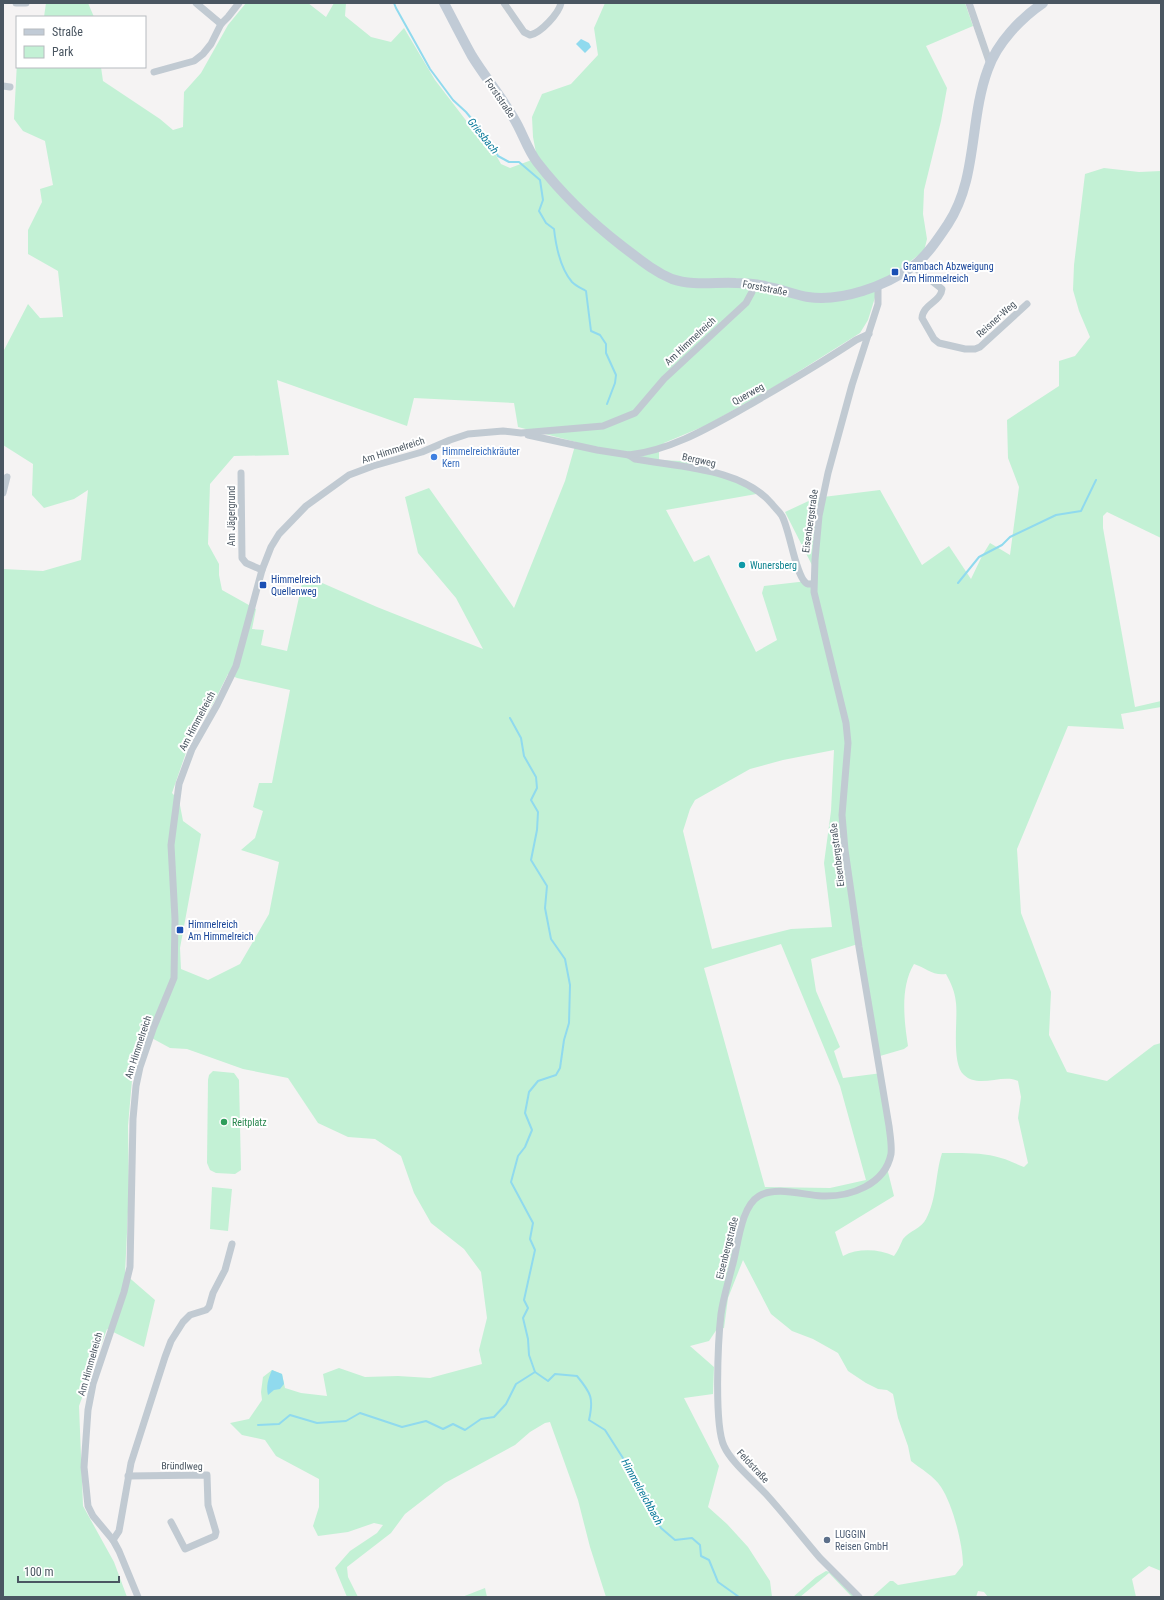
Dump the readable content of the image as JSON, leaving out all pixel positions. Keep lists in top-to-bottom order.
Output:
{
  "streets": {
    "street": [
      "Forststraße",
      "Reisner-Weg",
      "Am Himmelreich",
      "Querweg",
      "Bergweg",
      "Am Jägergrund",
      "Eisenbergstraße",
      "Bründlweg",
      "Feldstraße"
    ]
  },
  "crossings": [
    ["Forststraße", "Reisner-Weg"],
    ["Forststraße", "Am Himmelreich"],
    ["Forststraße", "Eisenbergstraße"],
    ["Am Himmelreich", "Bergweg"],
    ["Am Himmelreich", "Am Jägergrund"],
    ["Querweg", "Bergweg"],
    ["Querweg", "Eisenbergstraße"],
    ["Bergweg", "Eisenbergstraße"],
    ["Eisenbergstraße", "Feldstraße"]
  ],
  "water": ["Griesbach", "Himmelreichbach"],
  "places": {
    "transit": ["Grambach Abzweigung Am Himmelreich", "Himmelreich Quellenweg", "Himmelreich Am Himmelreich"],
    "other": [
      "Himmelreichkräuter Kern",
      "Wunersberg",
      "Reitplatz",
      "LUGGIN Reisen GmbH"
    ]
  },
  "legend": ["Straße", "Park"],
  "scale_bar": "100 m"
}
